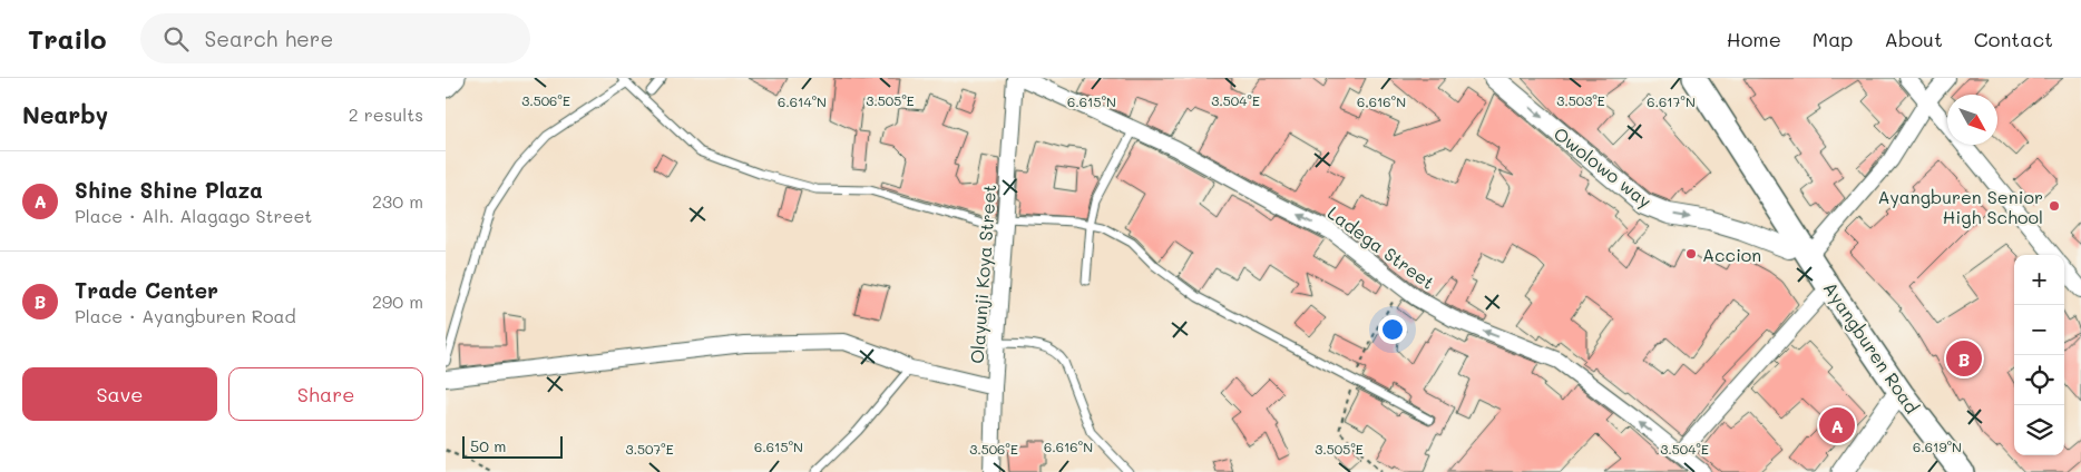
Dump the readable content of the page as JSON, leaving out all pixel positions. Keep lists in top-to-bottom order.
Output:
{
  "streets": {
    "main road": ["Ayangburen Road"],
    "street": ["Owolowo way", "Ladega Street", "Olayunji Koya Street"]
  },
  "crossings": [
    ["Owolowo way", "Ayangburen Road"]
  ],
  "one_way": ["Owolowo way", "Ladega Street"],
  "places": ["Ayangburen Senior High School", "Accion"],
  "scale_bar": "50 m",
  "north": "bottom right",
  "page": {
    "header": "Trailo",
    "search": "Search here",
    "nav": [
      "Home",
      "Map",
      "About",
      "Contact"
    ],
    "heading": ["Nearby", "2 results"],
    "list": [
      {
        "mark": "A",
        "name": "Shine Shine Plaza",
        "note": "Place · Alh. Alagago Street",
        "value": "230 m"
      },
      {
        "mark": "B",
        "name": "Trade Center",
        "note": "Place · Ayangburen Road",
        "value": "290 m"
      }
    ],
    "map_buttons": ["+", "−"],
    "pins": ["B", "A"],
    "buttons": ["Save", "Share"],
    "scale": "50 m"
  },
  "coordinates": [
    "3.505°E",
    "3.504°E",
    "3.503°E",
    "3.506°E",
    "6.614°N",
    "6.615°N",
    "6.616°N",
    "6.617°N",
    "6.619°N",
    "3.507°E"
  ]
}
